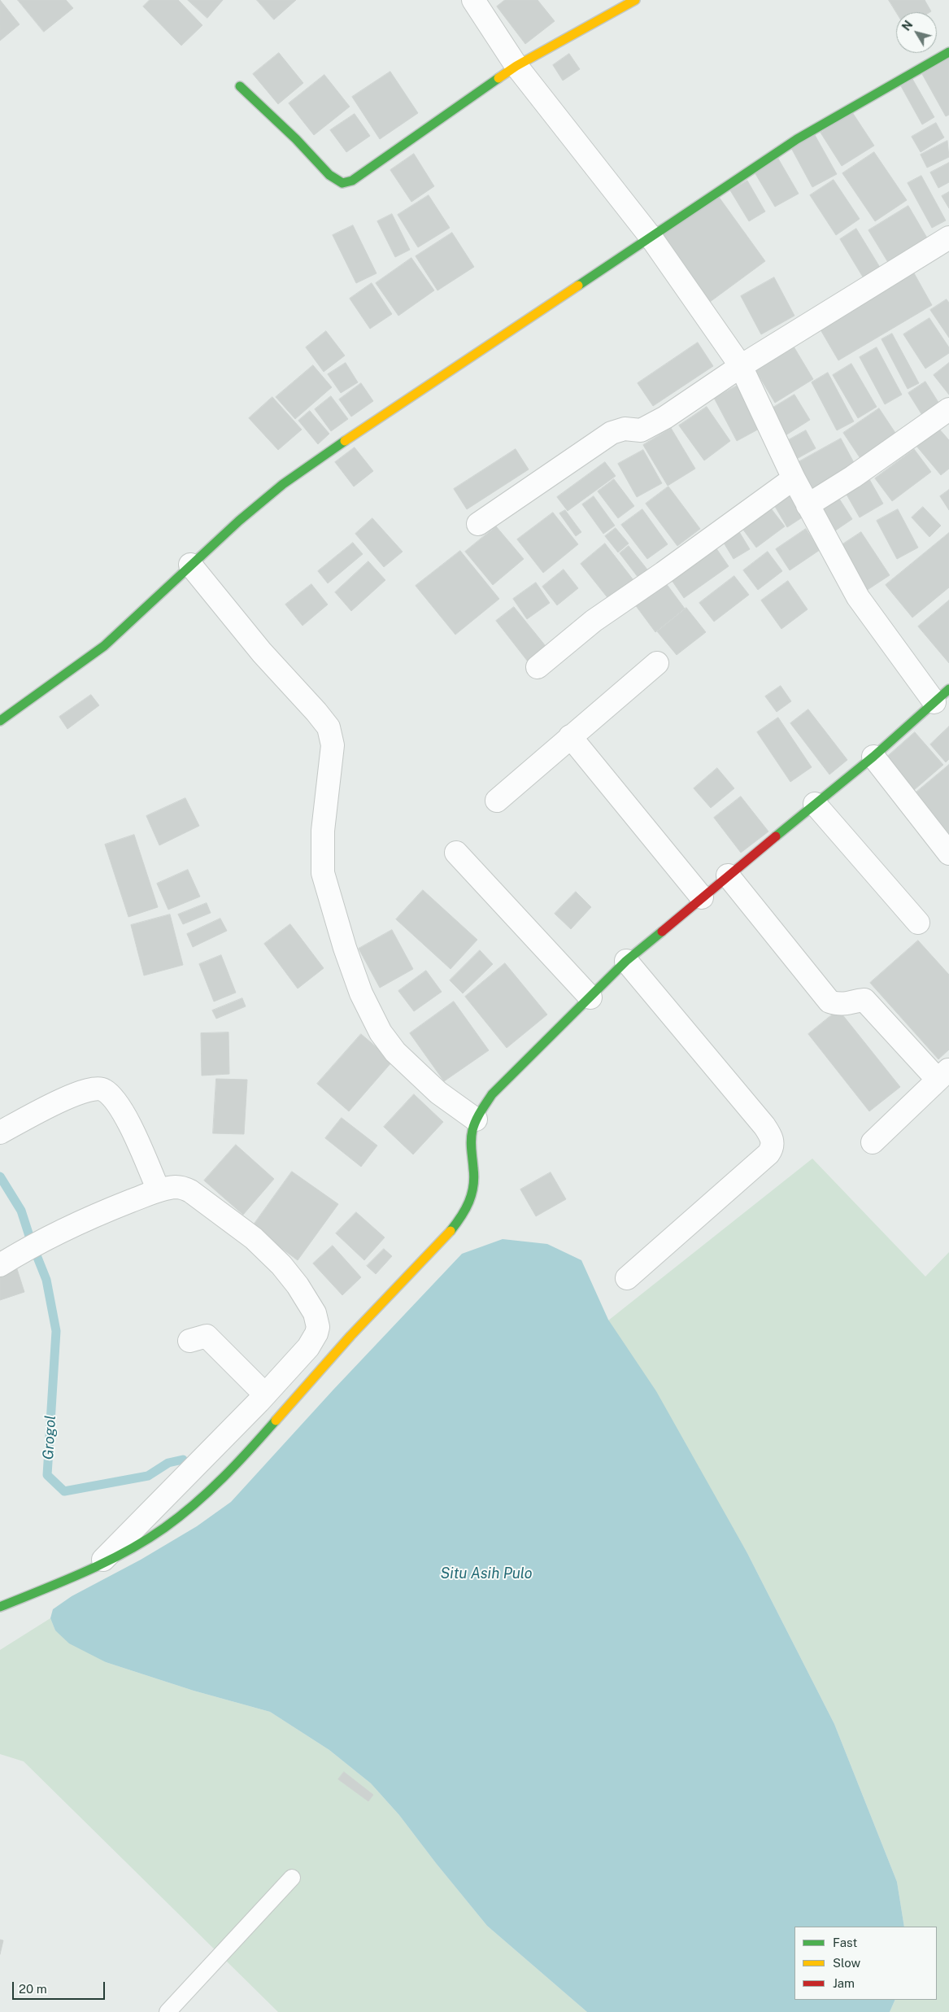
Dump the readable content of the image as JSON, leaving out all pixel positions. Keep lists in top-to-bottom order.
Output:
{
  "water": ["Grogol", "Situ Asih Pulo"],
  "legend": ["Fast", "Slow", "Jam"],
  "scale_bar": "20 m",
  "north": "top left"
}
